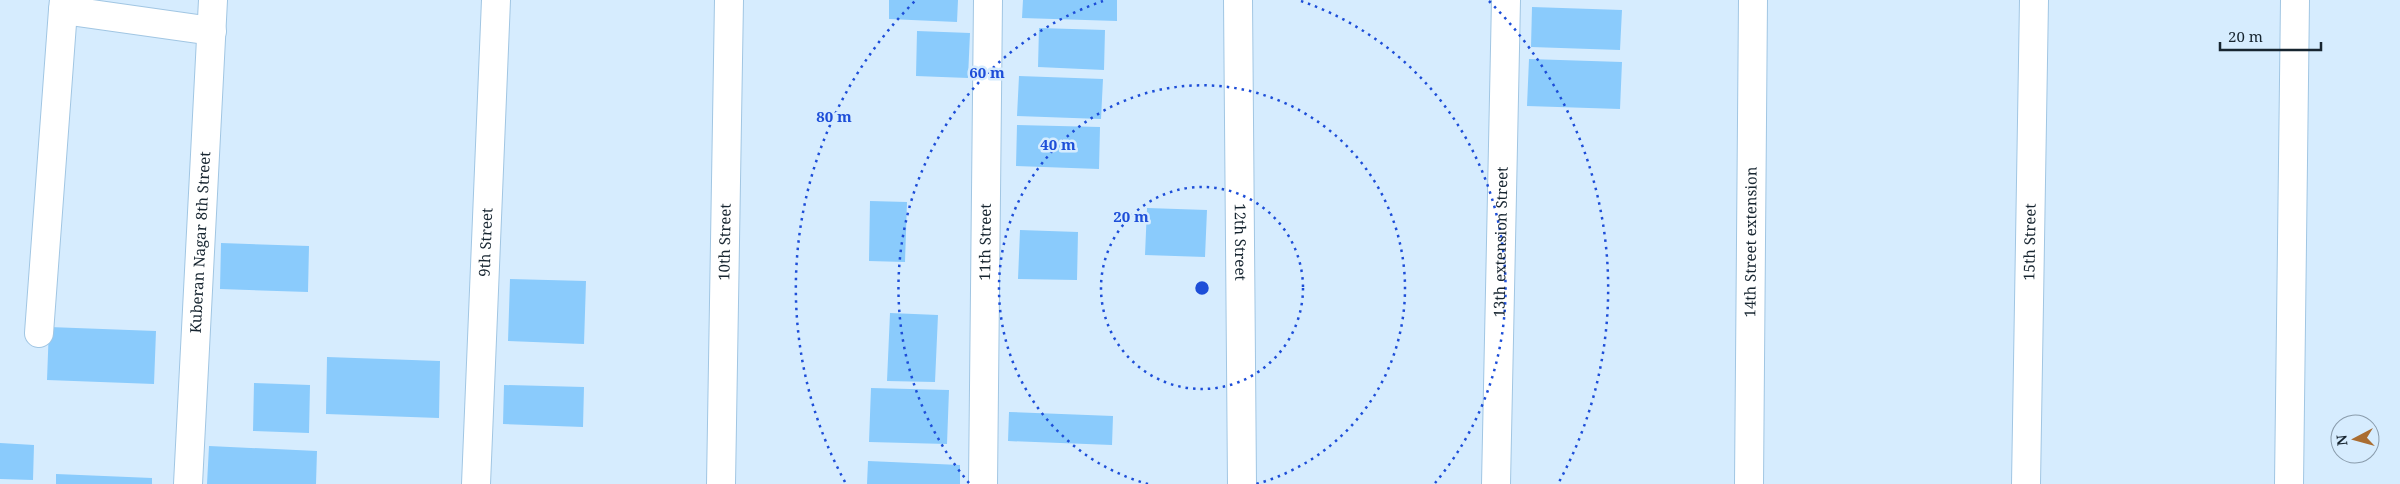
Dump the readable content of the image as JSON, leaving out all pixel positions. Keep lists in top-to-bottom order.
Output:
{
  "streets": {
    "street": [
      "Kuberan Nagar 8th Street",
      "9th Street",
      "10th Street",
      "11th Street",
      "12th Street",
      "13th extension Street",
      "14th Street extension",
      "15th Street"
    ]
  },
  "scale_bar": "20 m",
  "north": "left",
  "rings": [
    "60 m",
    "80 m",
    "40 m",
    "20 m"
  ]
}
